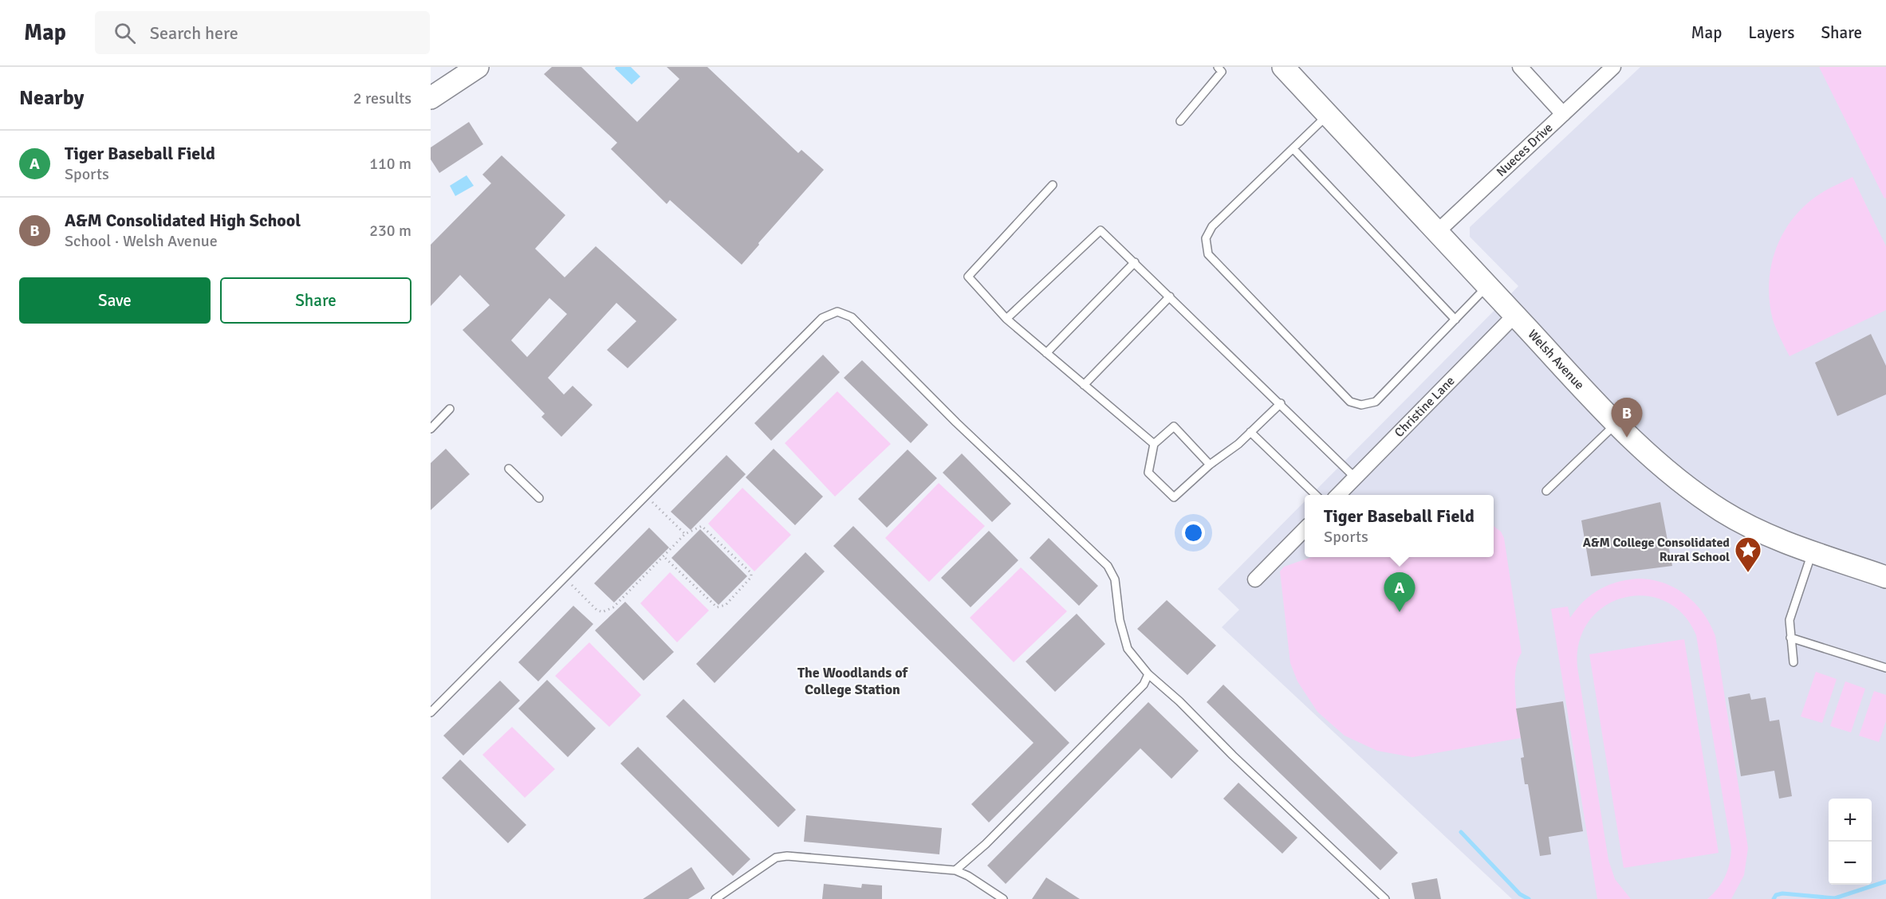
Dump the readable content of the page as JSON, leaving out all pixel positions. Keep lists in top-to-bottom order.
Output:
{
  "streets": {
    "main road": ["Welsh Avenue"],
    "street": ["Nueces Drive", "Christine Lane"]
  },
  "crossings": [
    ["Nueces Drive", "Welsh Avenue"],
    ["Welsh Avenue", "Christine Lane"]
  ],
  "districts": ["The Woodlands of College Station"],
  "places": {
    "place": ["A&M College Consolidated Rural School"]
  },
  "page": {
    "header": "Map",
    "search": "Search here",
    "nav": ["Map", "Layers", "Share"],
    "heading": ["Nearby", "2 results"],
    "list": [
      {
        "mark": "A",
        "name": "Tiger Baseball Field",
        "note": "Sports",
        "value": "110 m"
      },
      {
        "mark": "B",
        "name": "A&M Consolidated High School",
        "note": "School · Welsh Avenue",
        "value": "230 m"
      }
    ],
    "buttons": ["Save", "Share"],
    "pins": ["B", "A"],
    "popup": ["Tiger Baseball Field", "Sports"],
    "map_buttons": ["+", "−"]
  }
}
